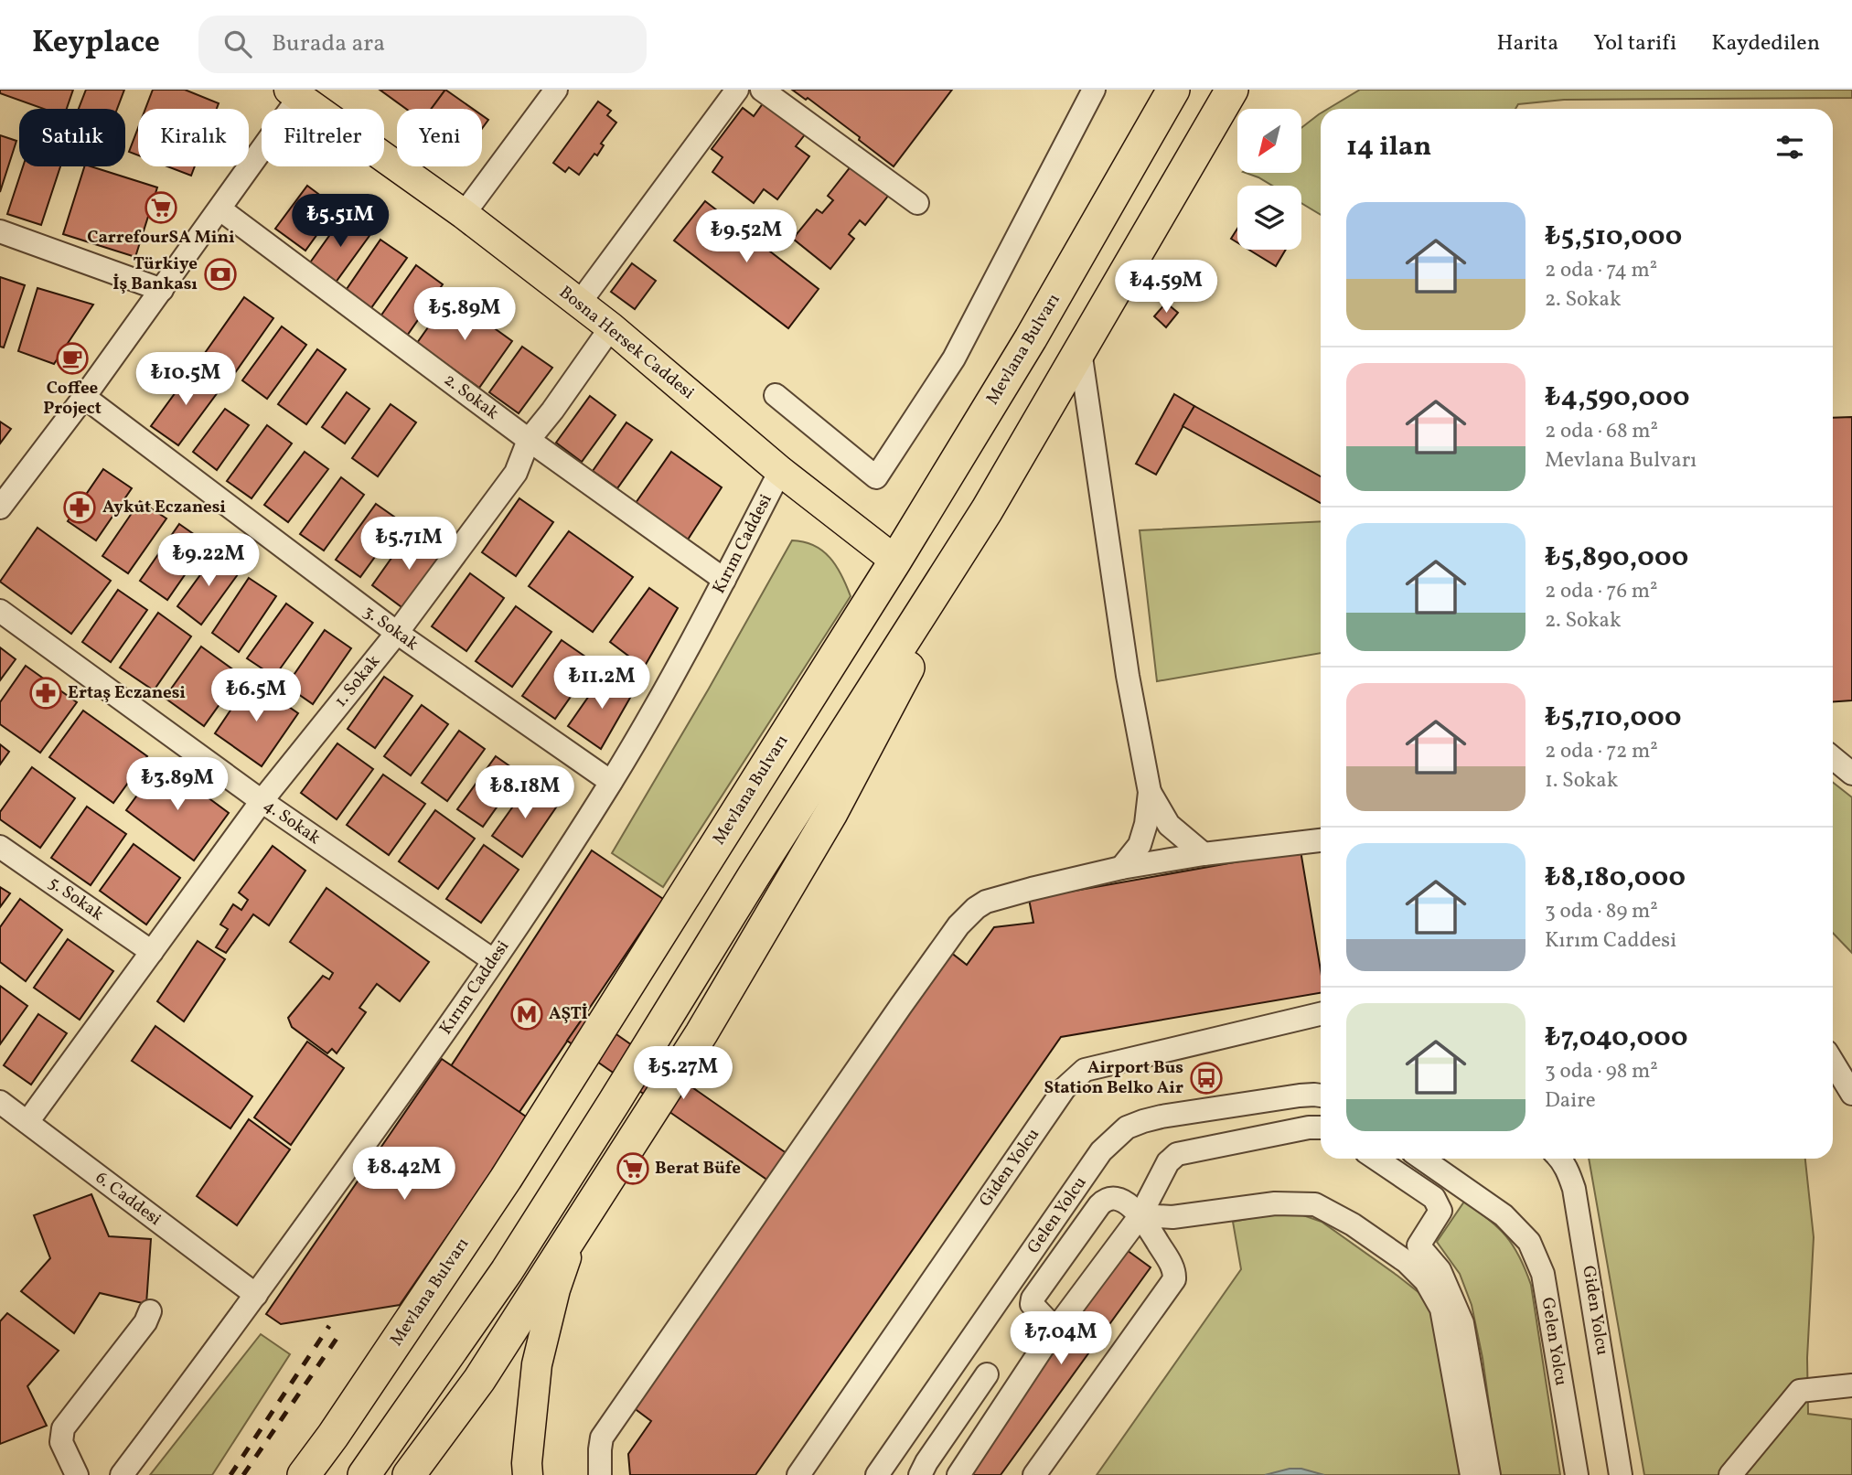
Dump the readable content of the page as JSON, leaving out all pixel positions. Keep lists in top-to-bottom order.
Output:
{
  "streets": {
    "highway": ["Mevlana Bulvarı"],
    "main road": ["Bosna Hersek Caddesi"],
    "street": [
      "2. Sokak",
      "Kırım Caddesi",
      "3. Sokak",
      "1. Sokak",
      "4. Sokak",
      "5. Sokak",
      "Giden Yolcu",
      "6. Caddesi",
      "Gelen Yolcu"
    ]
  },
  "crossings": [
    ["Bosna Hersek Caddesi", "Mevlana Bulvarı"],
    ["Bosna Hersek Caddesi", "Kırım Caddesi"],
    ["Bosna Hersek Caddesi", "1. Sokak"],
    ["2. Sokak", "Kırım Caddesi"],
    ["2. Sokak", "1. Sokak"],
    ["Kırım Caddesi", "3. Sokak"],
    ["Kırım Caddesi", "4. Sokak"],
    ["Kırım Caddesi", "6. Caddesi"],
    ["3. Sokak", "1. Sokak"],
    ["1. Sokak", "4. Sokak"],
    ["1. Sokak", "5. Sokak"],
    ["1. Sokak", "6. Caddesi"]
  ],
  "places": {
    "supermarket": ["CarrefourSA Mini", "Berat Büfe"],
    "bank": ["Türkiye İş Bankası"],
    "cafe": ["Coffee Project"],
    "pharmacy": ["Aykut Eczanesi", "Ertaş Eczanesi"],
    "metro station": ["AŞTİ"],
    "bus stop": ["Airport Bus Station Belko Air"]
  },
  "north": "bottom left",
  "page": {
    "header": "Keyplace",
    "search": "Burada ara",
    "nav": ["Harita", "Yol tarifi", "Kaydedilen"],
    "chip": [
      "Satılık",
      "Kiralık",
      "Filtreler",
      "Yeni"
    ],
    "heading": "14 ilan",
    "list": [
      {
        "name": "₺5,510,000",
        "note": "2 oda · 74 m² · 2. Sokak"
      },
      {
        "name": "₺4,590,000",
        "note": "2 oda · 68 m² · Mevlana Bulvarı"
      },
      {
        "name": "₺5,890,000",
        "note": "2 oda · 76 m² · 2. Sokak"
      },
      {
        "name": "₺5,710,000",
        "note": "2 oda · 72 m² · 1. Sokak"
      },
      {
        "name": "₺8,180,000",
        "note": "3 oda · 89 m² · Kırım Caddesi"
      },
      {
        "name": "₺7,040,000",
        "note": "3 oda · 98 m² · Daire"
      }
    ],
    "price": [
      "₺5.51M",
      "₺9.52M",
      "₺4.59M",
      "₺5.89M",
      "₺10.5M",
      "₺5.71M",
      "₺9.22M",
      "₺11.2M",
      "₺6.5M",
      "₺3.89M",
      "₺8.18M",
      "₺5.27M",
      "₺8.42M",
      "₺7.04M"
    ]
  }
}
